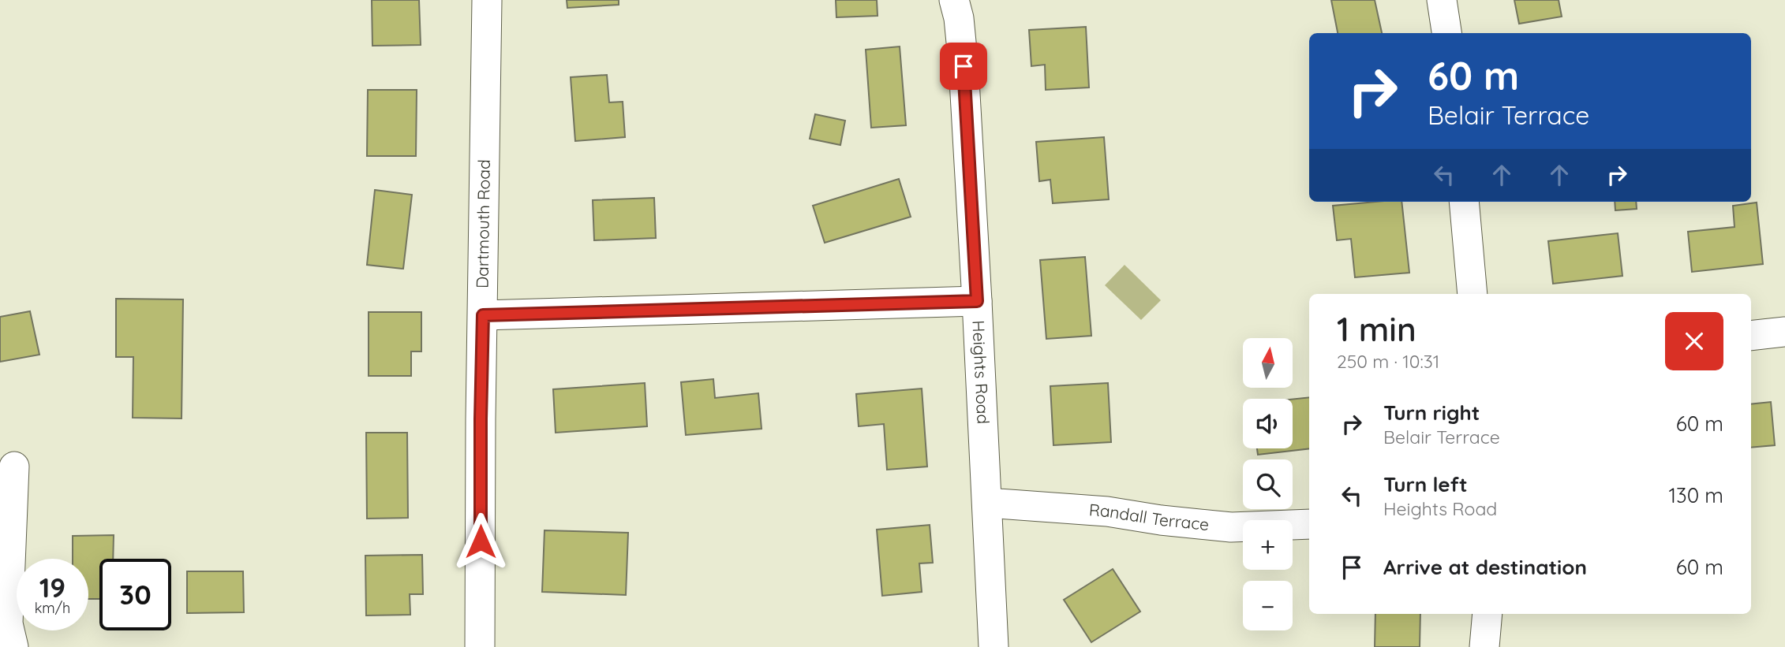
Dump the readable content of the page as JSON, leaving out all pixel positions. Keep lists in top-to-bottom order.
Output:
{
  "streets": {
    "street": ["Dartmouth Road", "Heights Road", "Randall Terrace"]
  },
  "crossings": [
    ["Heights Road", "Randall Terrace"]
  ],
  "north": "top",
  "page": {
    "turn": ["60 m", "Belair Terrace"],
    "heading": ["1 min", "250 m · 10:31"],
    "map_buttons": ["+", "−"],
    "list": [
      {
        "name": "Turn right",
        "note": "Belair Terrace",
        "value": "60 m"
      },
      {
        "name": "Turn left",
        "note": "Heights Road",
        "value": "130 m"
      },
      {
        "name": "Arrive at destination",
        "value": "60 m"
      }
    ],
    "speed": "19 km/h",
    "limit": "30"
  }
}
